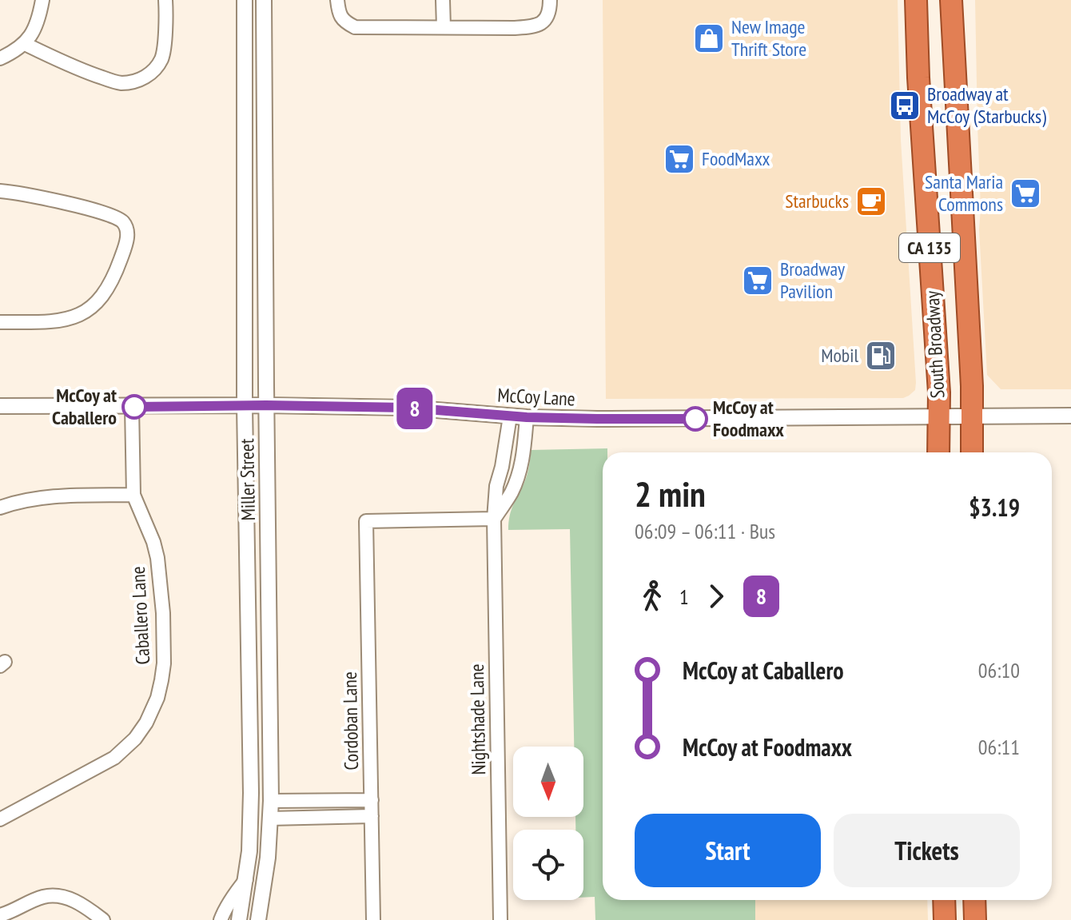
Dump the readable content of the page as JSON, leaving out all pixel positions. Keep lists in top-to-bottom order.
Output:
{
  "streets": {
    "highway": ["CA 135", "South Broadway"],
    "street": [
      "McCoy Lane",
      "Miller Street",
      "Caballero Lane",
      "Nightshade Lane",
      "Cordoban Lane"
    ]
  },
  "crossings": [
    ["South Broadway", "McCoy Lane"],
    ["McCoy Lane", "Miller Street"],
    ["McCoy Lane", "Caballero Lane"],
    ["McCoy Lane", "Nightshade Lane"],
    ["Nightshade Lane", "Cordoban Lane"]
  ],
  "places": {
    "shop": ["New Image Thrift Store"],
    "bus stop": ["Broadway at McCoy (Starbucks)"],
    "supermarket": ["FoodMaxx", "Santa Maria Commons", "Broadway Pavilion"],
    "cafe": ["Starbucks"],
    "fuel station": ["Mobil"],
    "other": ["McCoy at Caballero", "McCoy at Foodmaxx"]
  },
  "lines": ["bus line 8"],
  "north": "bottom",
  "page": {
    "on_map": "8",
    "heading": ["2 min", "06:09 – 06:11 · Bus", "$3.19"],
    "legs": ["1", "8"],
    "list": [
      {
        "name": "McCoy at Caballero",
        "value": "06:10"
      },
      {
        "name": "McCoy at Foodmaxx",
        "value": "06:11"
      }
    ],
    "buttons": ["Start", "Tickets"]
  }
}
